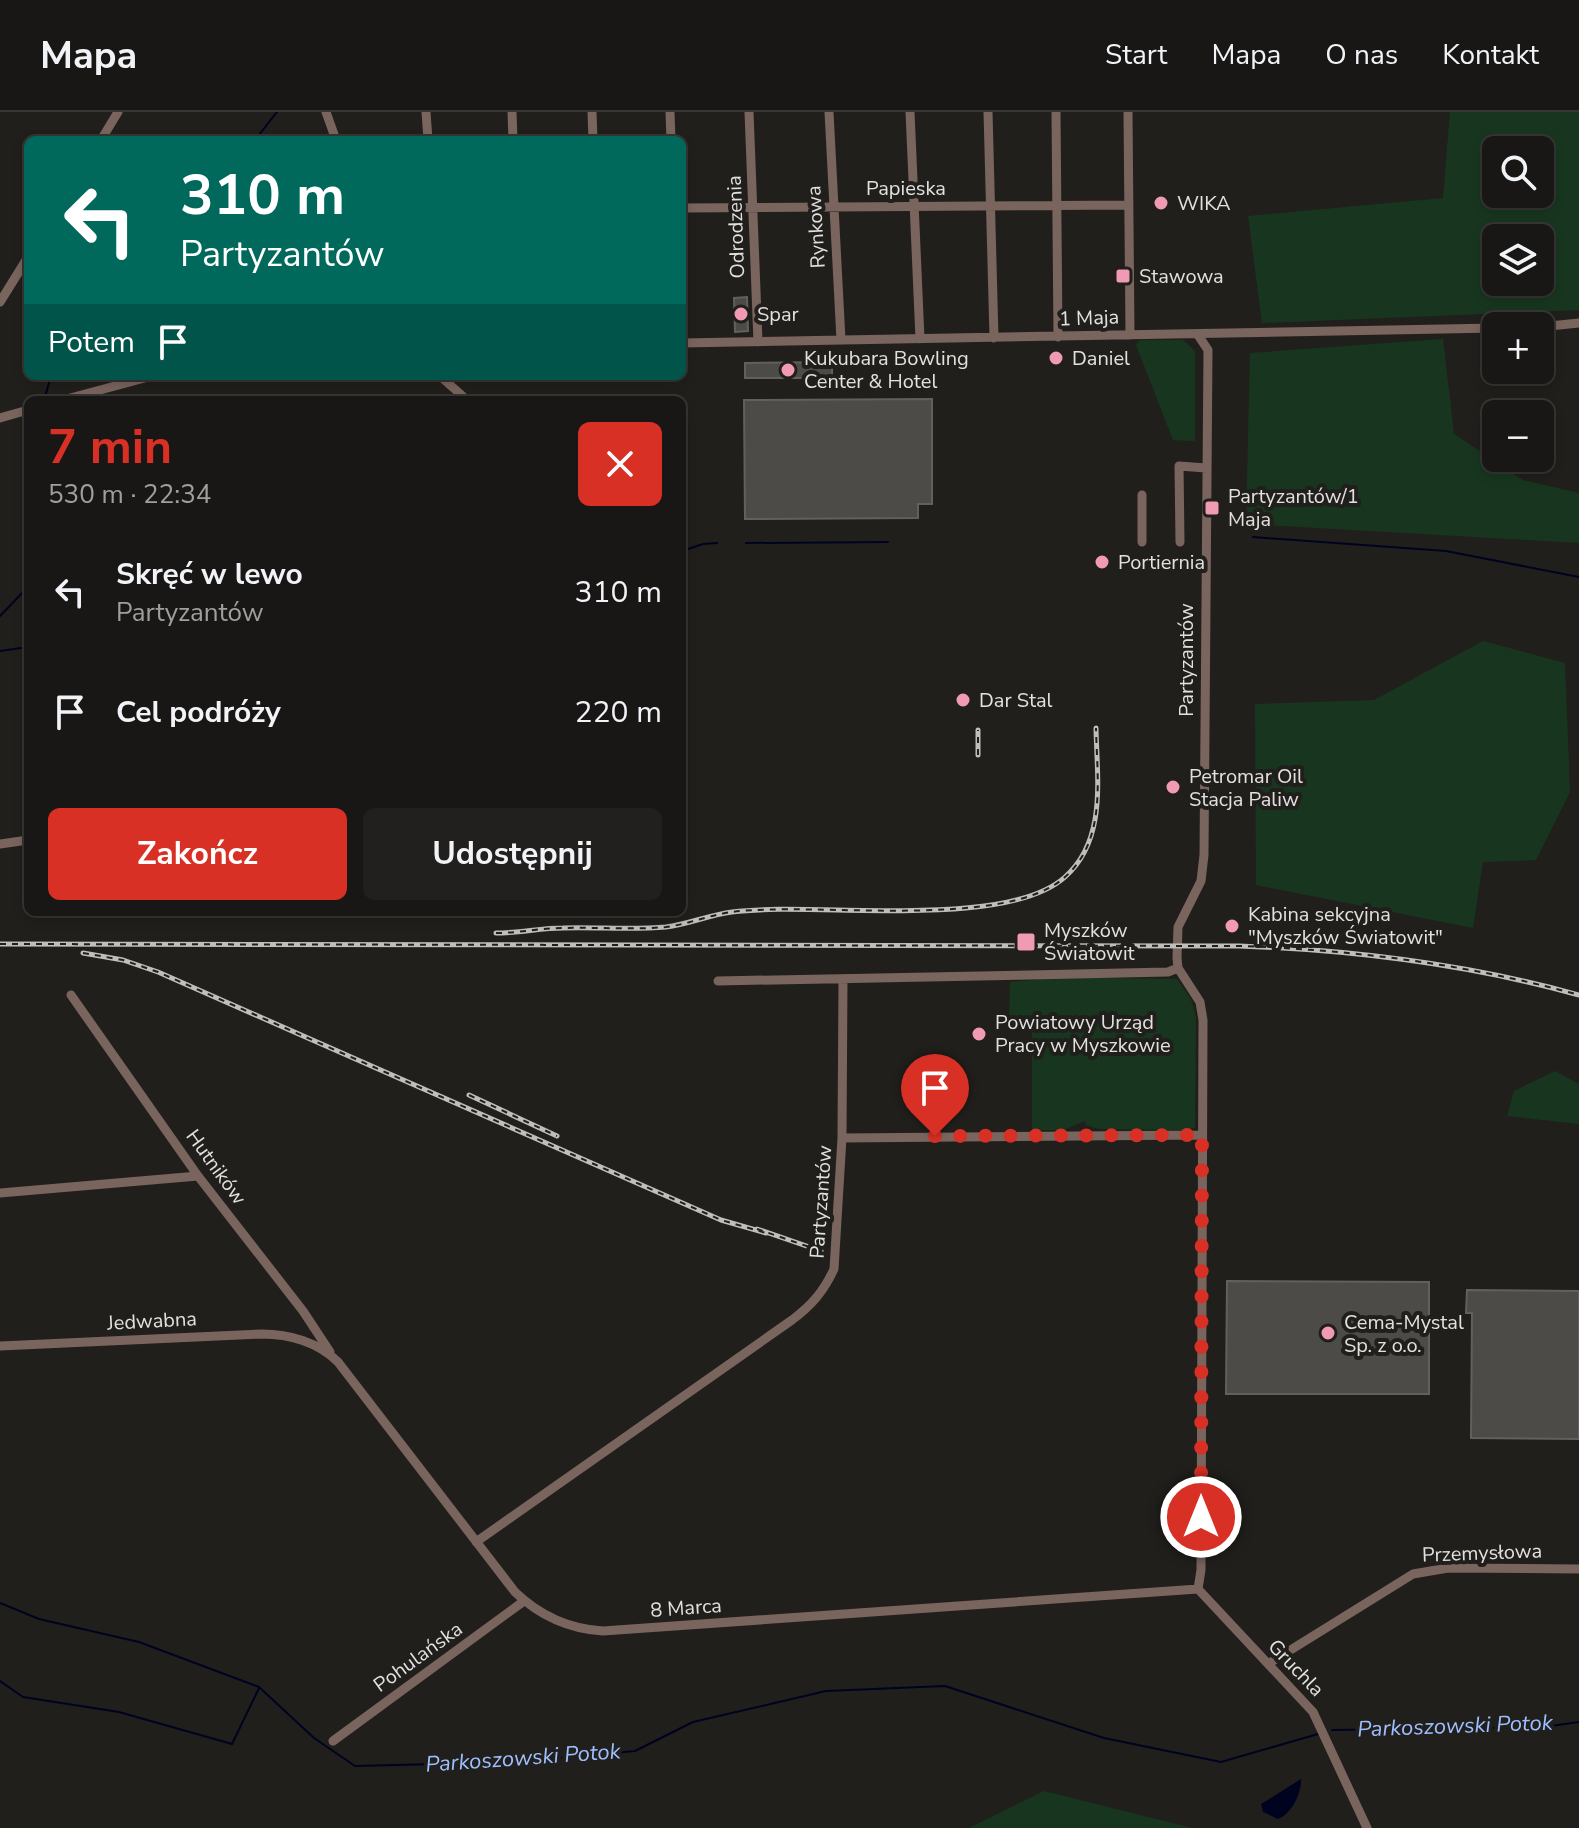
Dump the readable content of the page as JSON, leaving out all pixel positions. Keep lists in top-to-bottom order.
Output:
{
  "streets": {
    "street": [
      "Papieska",
      "Odrodzenia",
      "Rynkowa",
      "1 Maja",
      "Partyzantów",
      "Hutników",
      "Jedwabna",
      "Przemysłowa",
      "8 Marca",
      "Pohulańska",
      "Gruchla"
    ]
  },
  "crossings": [
    ["Papieska", "Odrodzenia"],
    ["Papieska", "Rynkowa"],
    ["Odrodzenia", "1 Maja"],
    ["Rynkowa", "1 Maja"],
    ["1 Maja", "Partyzantów"],
    ["Partyzantów", "8 Marca"],
    ["Hutników", "8 Marca"],
    ["Jedwabna", "8 Marca"],
    ["Przemysłowa", "Gruchla"],
    ["8 Marca", "Pohulańska"],
    ["8 Marca", "Gruchla"]
  ],
  "water": ["Parkoszowski Potok"],
  "places": {
    "other": [
      "WIKA",
      "Spar",
      "Daniel",
      "Kukubara Bowling Center & Hotel",
      "Portiernia",
      "Dar Stal",
      "Petromar Oil Stacja Paliw",
      "Kabina sekcyjna \"Myszków Światowit\"",
      "Powiatowy Urząd Pracy w Myszkowie",
      "Cema-Mystal Sp. z o.o."
    ],
    "transit": ["Stawowa", "Partyzantów/1 Maja", "Myszków Światowit"]
  },
  "page": {
    "header": "Mapa",
    "nav": [
      "Start",
      "Mapa",
      "O nas",
      "Kontakt"
    ],
    "map_buttons": ["+", "−"],
    "turn": ["310 m", "Partyzantów"],
    "then": "Potem",
    "heading": ["7 min", "530 m · 22:34"],
    "list": [
      {
        "name": "Skręć w lewo",
        "note": "Partyzantów",
        "value": "310 m"
      },
      {
        "name": "Cel podróży",
        "value": "220 m"
      }
    ],
    "buttons": ["Zakończ", "Udostępnij"]
  }
}
